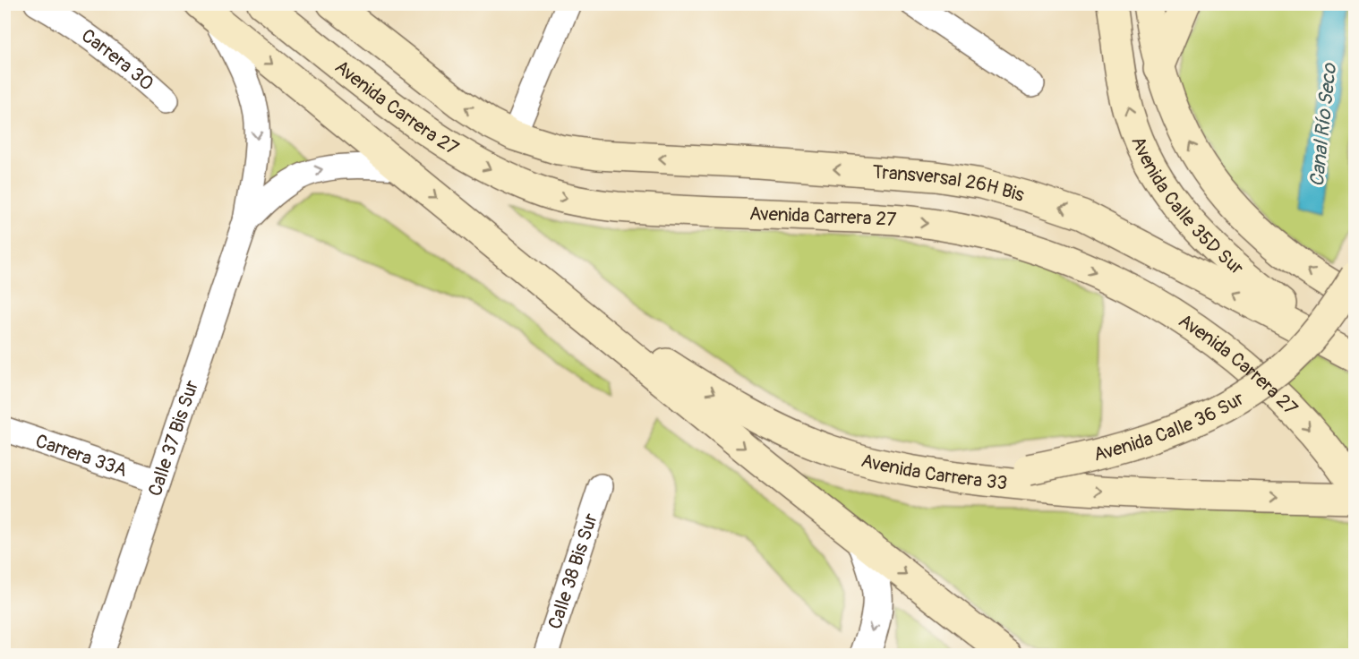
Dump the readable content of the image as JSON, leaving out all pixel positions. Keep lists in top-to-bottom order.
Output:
{
  "streets": {
    "main road": [
      "Avenida Carrera 27",
      "Transversal 26H Bis",
      "Avenida Calle 35D Sur",
      "Avenida Calle 36 Sur",
      "Avenida Carrera 33"
    ],
    "street": [
      "Carrera 30",
      "Calle 37 Bis Sur",
      "Carrera 33A",
      "Calle 38 Bis Sur"
    ]
  },
  "crossings": [
    ["Avenida Carrera 27", "Transversal 26H Bis"],
    ["Transversal 26H Bis", "Avenida Calle 35D Sur"],
    ["Avenida Calle 36 Sur", "Avenida Carrera 33"],
    ["Calle 37 Bis Sur", "Carrera 33A"]
  ],
  "water": ["Canal Río Seco"]
}
